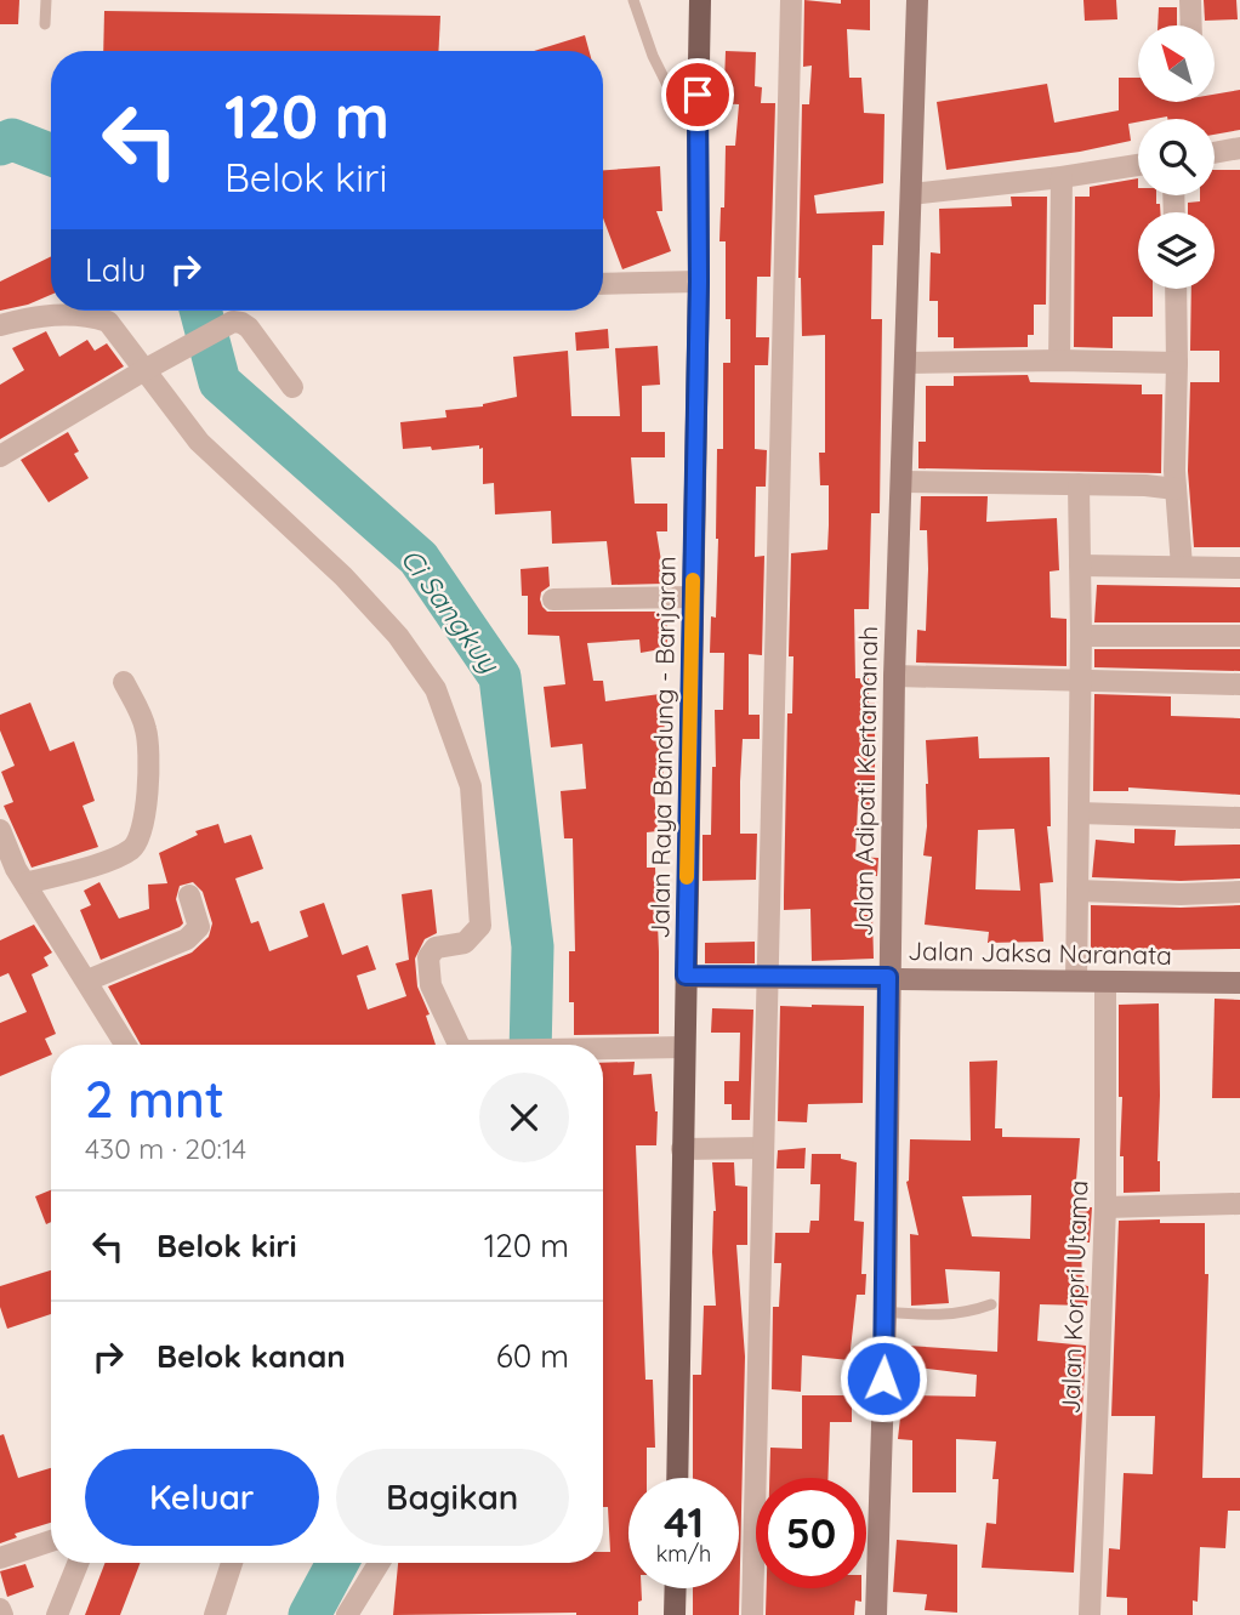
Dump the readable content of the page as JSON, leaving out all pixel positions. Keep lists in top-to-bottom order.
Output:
{
  "streets": {
    "main road": ["Jalan Raya Bandung - Banjaran", "Jalan Adipati Kertamanah", "Jalan Jaksa Naranata"],
    "street": ["Jalan Korpri Utama"]
  },
  "crossings": [
    ["Jalan Raya Bandung - Banjaran", "Jalan Jaksa Naranata"],
    ["Jalan Adipati Kertamanah", "Jalan Jaksa Naranata"],
    ["Jalan Jaksa Naranata", "Jalan Korpri Utama"]
  ],
  "water": ["Ci Sangkuy"],
  "north": "top left",
  "page": {
    "turn": ["120 m", "Belok kiri"],
    "then": "Lalu",
    "heading": ["2 mnt", "430 m · 20:14"],
    "list": [
      {
        "name": "Belok kiri",
        "value": "120 m"
      },
      {
        "name": "Belok kanan",
        "value": "60 m"
      }
    ],
    "buttons": ["Keluar", "Bagikan"],
    "speed": "41 km/h",
    "limit": "50"
  }
}
